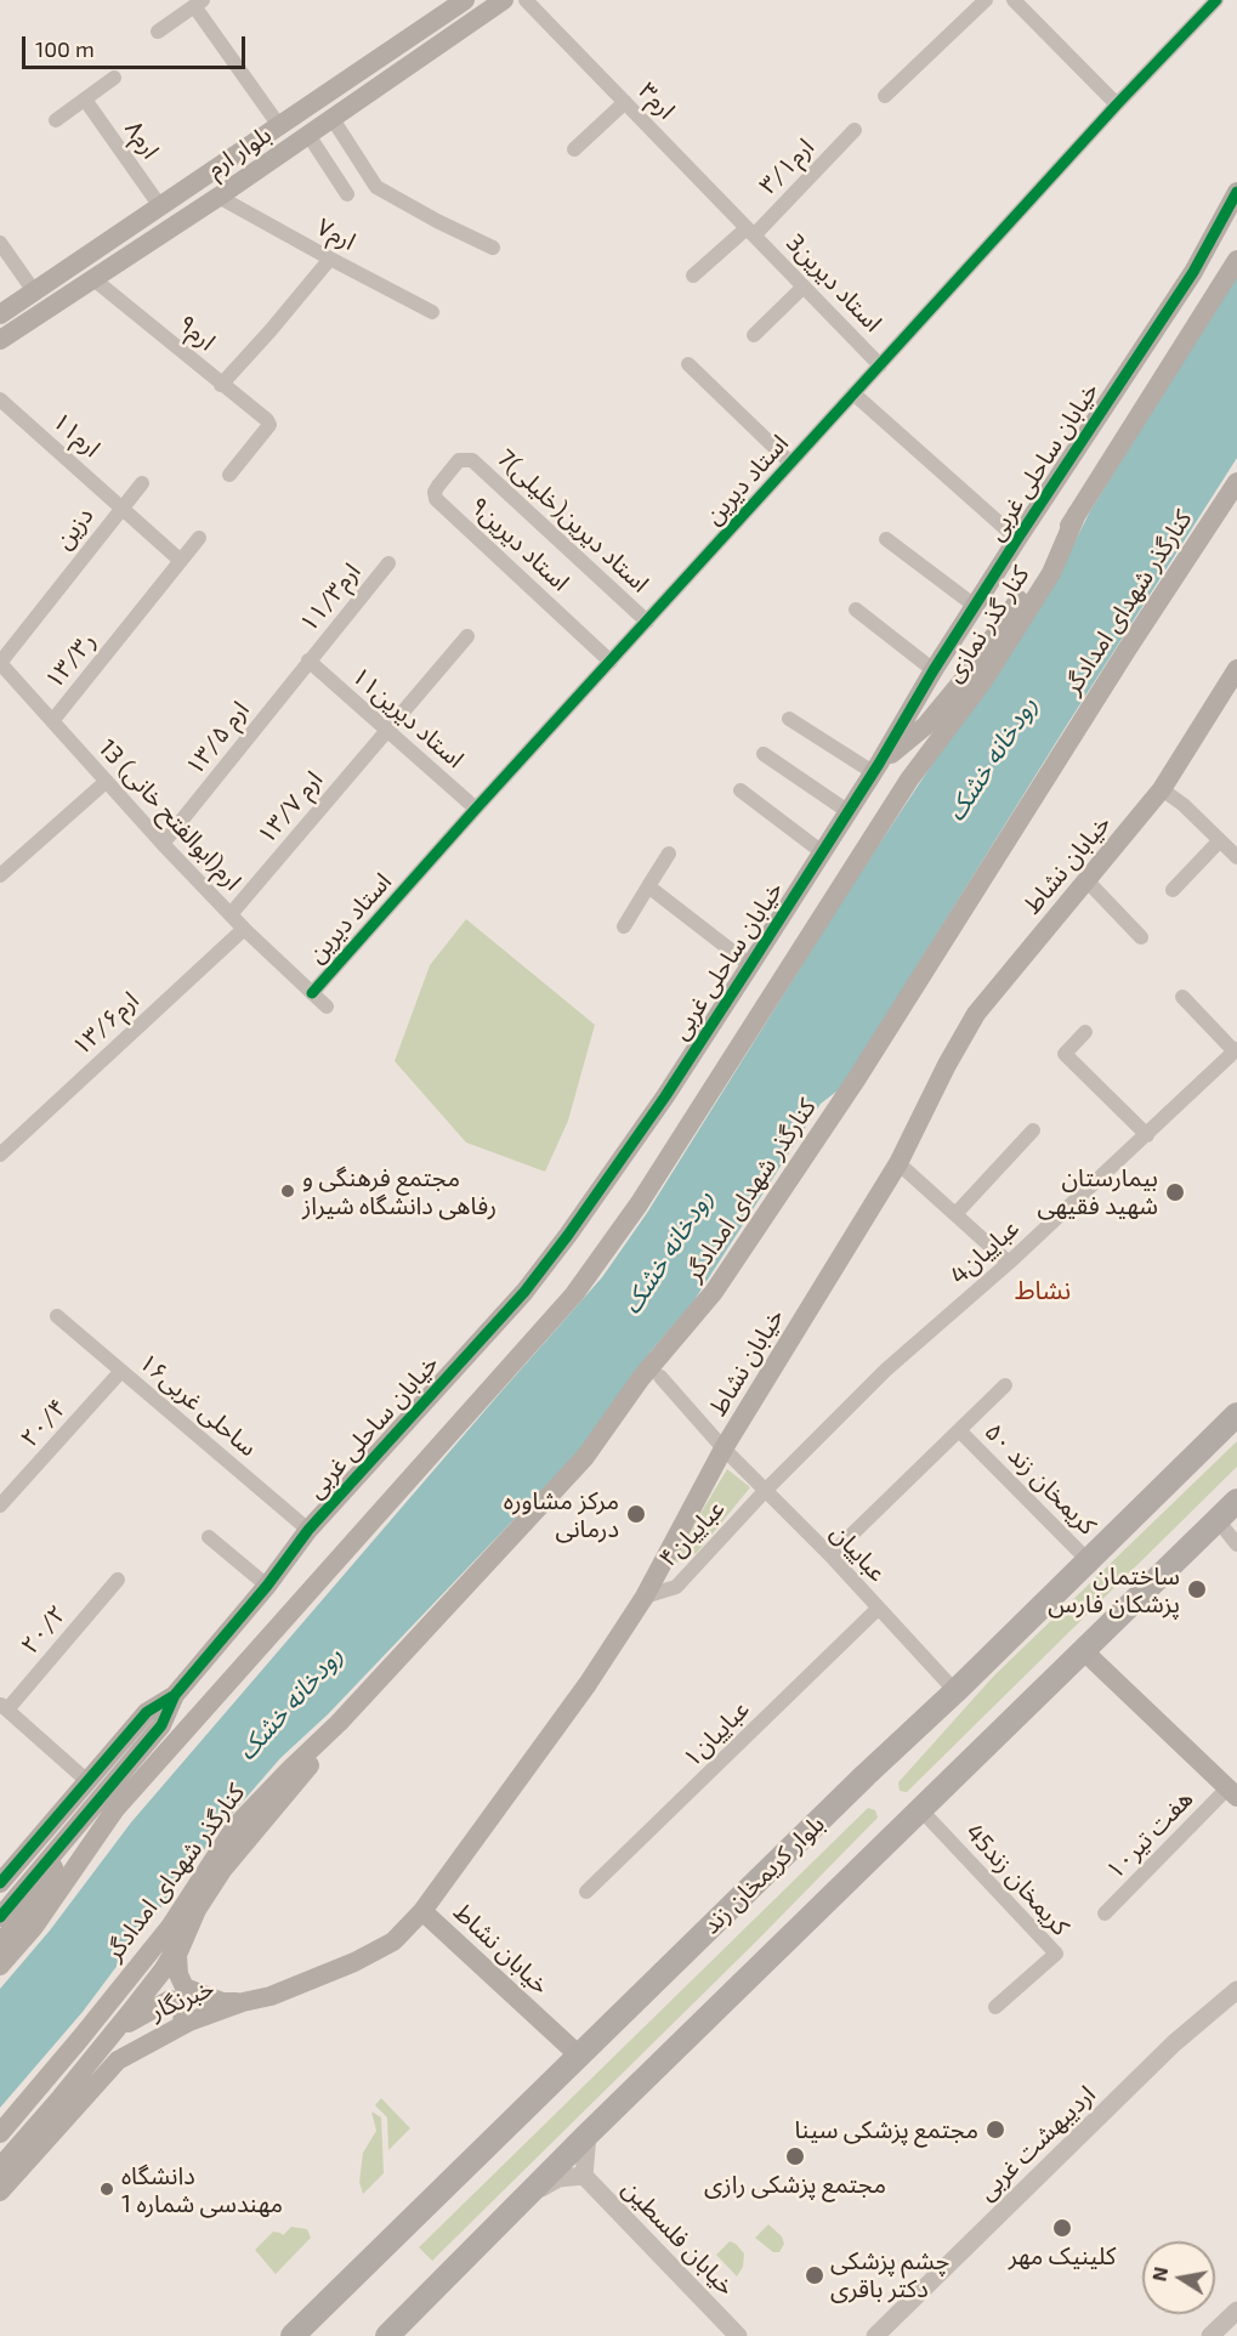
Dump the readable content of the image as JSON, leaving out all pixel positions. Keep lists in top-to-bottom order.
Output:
{
  "streets": {
    "main road": [
      "بلوار ارم",
      "خیابان ساحلی غربی",
      "کنارگذر شهدای امدادگر",
      "کنار گذر نمازی",
      "خیابان نشاط",
      "بلوار کریمخان زند",
      "خبرنگار"
    ],
    "street": [
      "ارم۳",
      "ارم۸",
      "۳/۱ارم",
      "ارم۷",
      "3استاد دیرین",
      "ارم۹",
      "ارم۱۱",
      "استاد دیرین",
      "7استاد دیرین(خلیلی)",
      "دزین",
      "استاد دیرین۹",
      "۱۱/۳ارم",
      "۱۳/۳ر",
      "استاد دیرین۱۱",
      "۱۳/۵ ارم",
      "۱۳/۷ ارم",
      "13 ارم(ابوالفتح خانی)",
      "۱۳/۶ارم",
      "عباییان4",
      "ساحلی غربی۱۶",
      "۲۰/۴",
      "کریمخان زند ۵۰",
      "عباییان۴",
      "عباییان",
      "۲۰/۲",
      "عباییان۱",
      "۱۰هفت تیر",
      "کریمخان زند45",
      "اردیبهشت غربی",
      "خیابان فلسطین"
    ]
  },
  "crossings": [
    ["ارم۳", "۳/۱ارم"],
    ["ارم۳", "3استاد دیرین"],
    ["ارم۸", "بلوار ارم"],
    ["بلوار ارم", "ارم۷"],
    ["بلوار ارم", "ارم۹"],
    ["۳/۱ارم", "3استاد دیرین"],
    ["3استاد دیرین", "استاد دیرین"],
    ["ارم۱۱", "دزین"],
    ["ارم۱۱", "۱۳/۳ر"],
    ["خیابان ساحلی غربی", "ساحلی غربی۱۶"],
    ["استاد دیرین", "7استاد دیرین(خلیلی)"],
    ["استاد دیرین", "استاد دیرین۹"],
    ["استاد دیرین", "استاد دیرین۱۱"],
    ["استاد دیرین", "13 ارم(ابوالفتح خانی)"],
    ["7استاد دیرین(خلیلی)", "استاد دیرین۹"],
    ["دزین", "13 ارم(ابوالفتح خانی)"],
    ["۱۱/۳ارم", "استاد دیرین۱۱"],
    ["۱۱/۳ارم", "۱۳/۵ ارم"],
    ["۱۳/۳ر", "13 ارم(ابوالفتح خانی)"],
    ["استاد دیرین۱۱", "۱۳/۵ ارم"],
    ["استاد دیرین۱۱", "۱۳/۷ ارم"],
    ["۱۳/۵ ارم", "13 ارم(ابوالفتح خانی)"],
    ["۱۳/۷ ارم", "13 ارم(ابوالفتح خانی)"],
    ["13 ارم(ابوالفتح خانی)", "۱۳/۶ارم"],
    ["خیابان نشاط", "عباییان۴"],
    ["خیابان نشاط", "عباییان"],
    ["خیابان نشاط", "بلوار کریمخان زند"],
    ["خیابان نشاط", "خبرنگار"],
    ["عباییان4", "عباییان۴"],
    ["عباییان4", "عباییان"],
    ["ساحلی غربی۱۶", "۲۰/۴"],
    ["کریمخان زند ۵۰", "بلوار کریمخان زند"],
    ["عباییان۴", "عباییان"],
    ["عباییان", "عباییان۱"],
    ["عباییان", "بلوار کریمخان زند"]
  ],
  "districts": ["نشاط"],
  "water": ["رودخانه خشک"],
  "places": [
    "مجتمع فرهنگی و رفاهی دانشگاه شیراز",
    "بیمارستان شهید فقیهی",
    "مرکز مشاوره درمانی",
    "ساختمان پزشکان فارس",
    "مجتمع پزشکی سینا",
    "مجتمع پزشکی رازی",
    "دانشگاه مهندسی شماره 1",
    "کلینیک مهر",
    "چشم پزشکی دکتر باقری"
  ],
  "scale_bar": "100 m",
  "north": "left"
}
